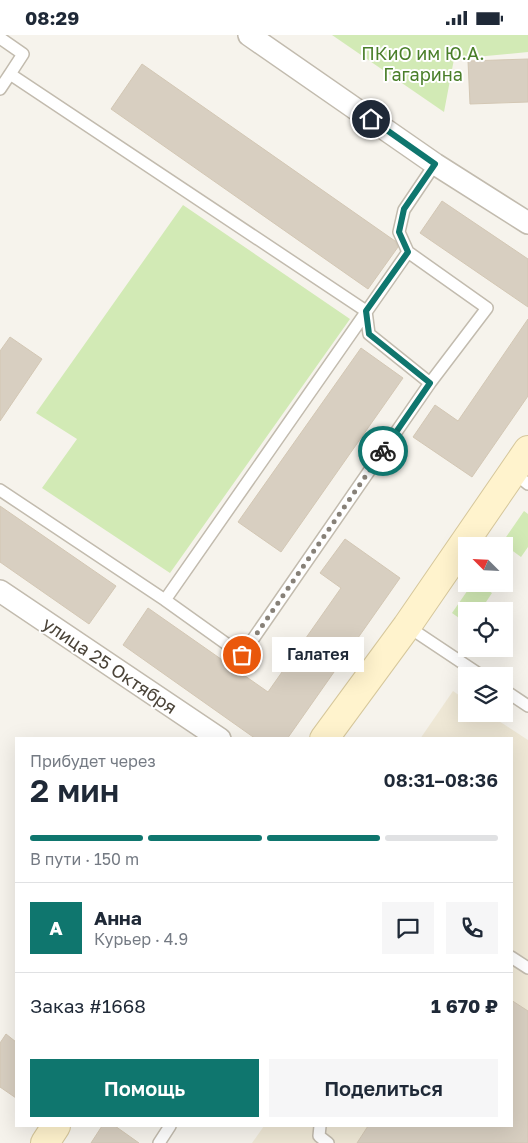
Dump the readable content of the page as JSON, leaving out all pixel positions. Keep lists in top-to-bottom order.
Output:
{
  "streets": {
    "street": ["улица 25 Октября"]
  },
  "parks": ["ПКиО им Ю.А. Гагарина"],
  "places": ["Галатея"],
  "north": "top left",
  "page": {
    "status": "08:29",
    "bubble": "Галатея",
    "heading": ["2 мин", "Прибудет через", "08:31–08:36"],
    "panel": [
      "Анна",
      "Курьер · 4.9",
      "Заказ #1668",
      "1 670 ₽"
    ],
    "bar": "В пути · 150 m",
    "round": "А",
    "buttons": ["Помощь", "Поделиться"]
  }
}
